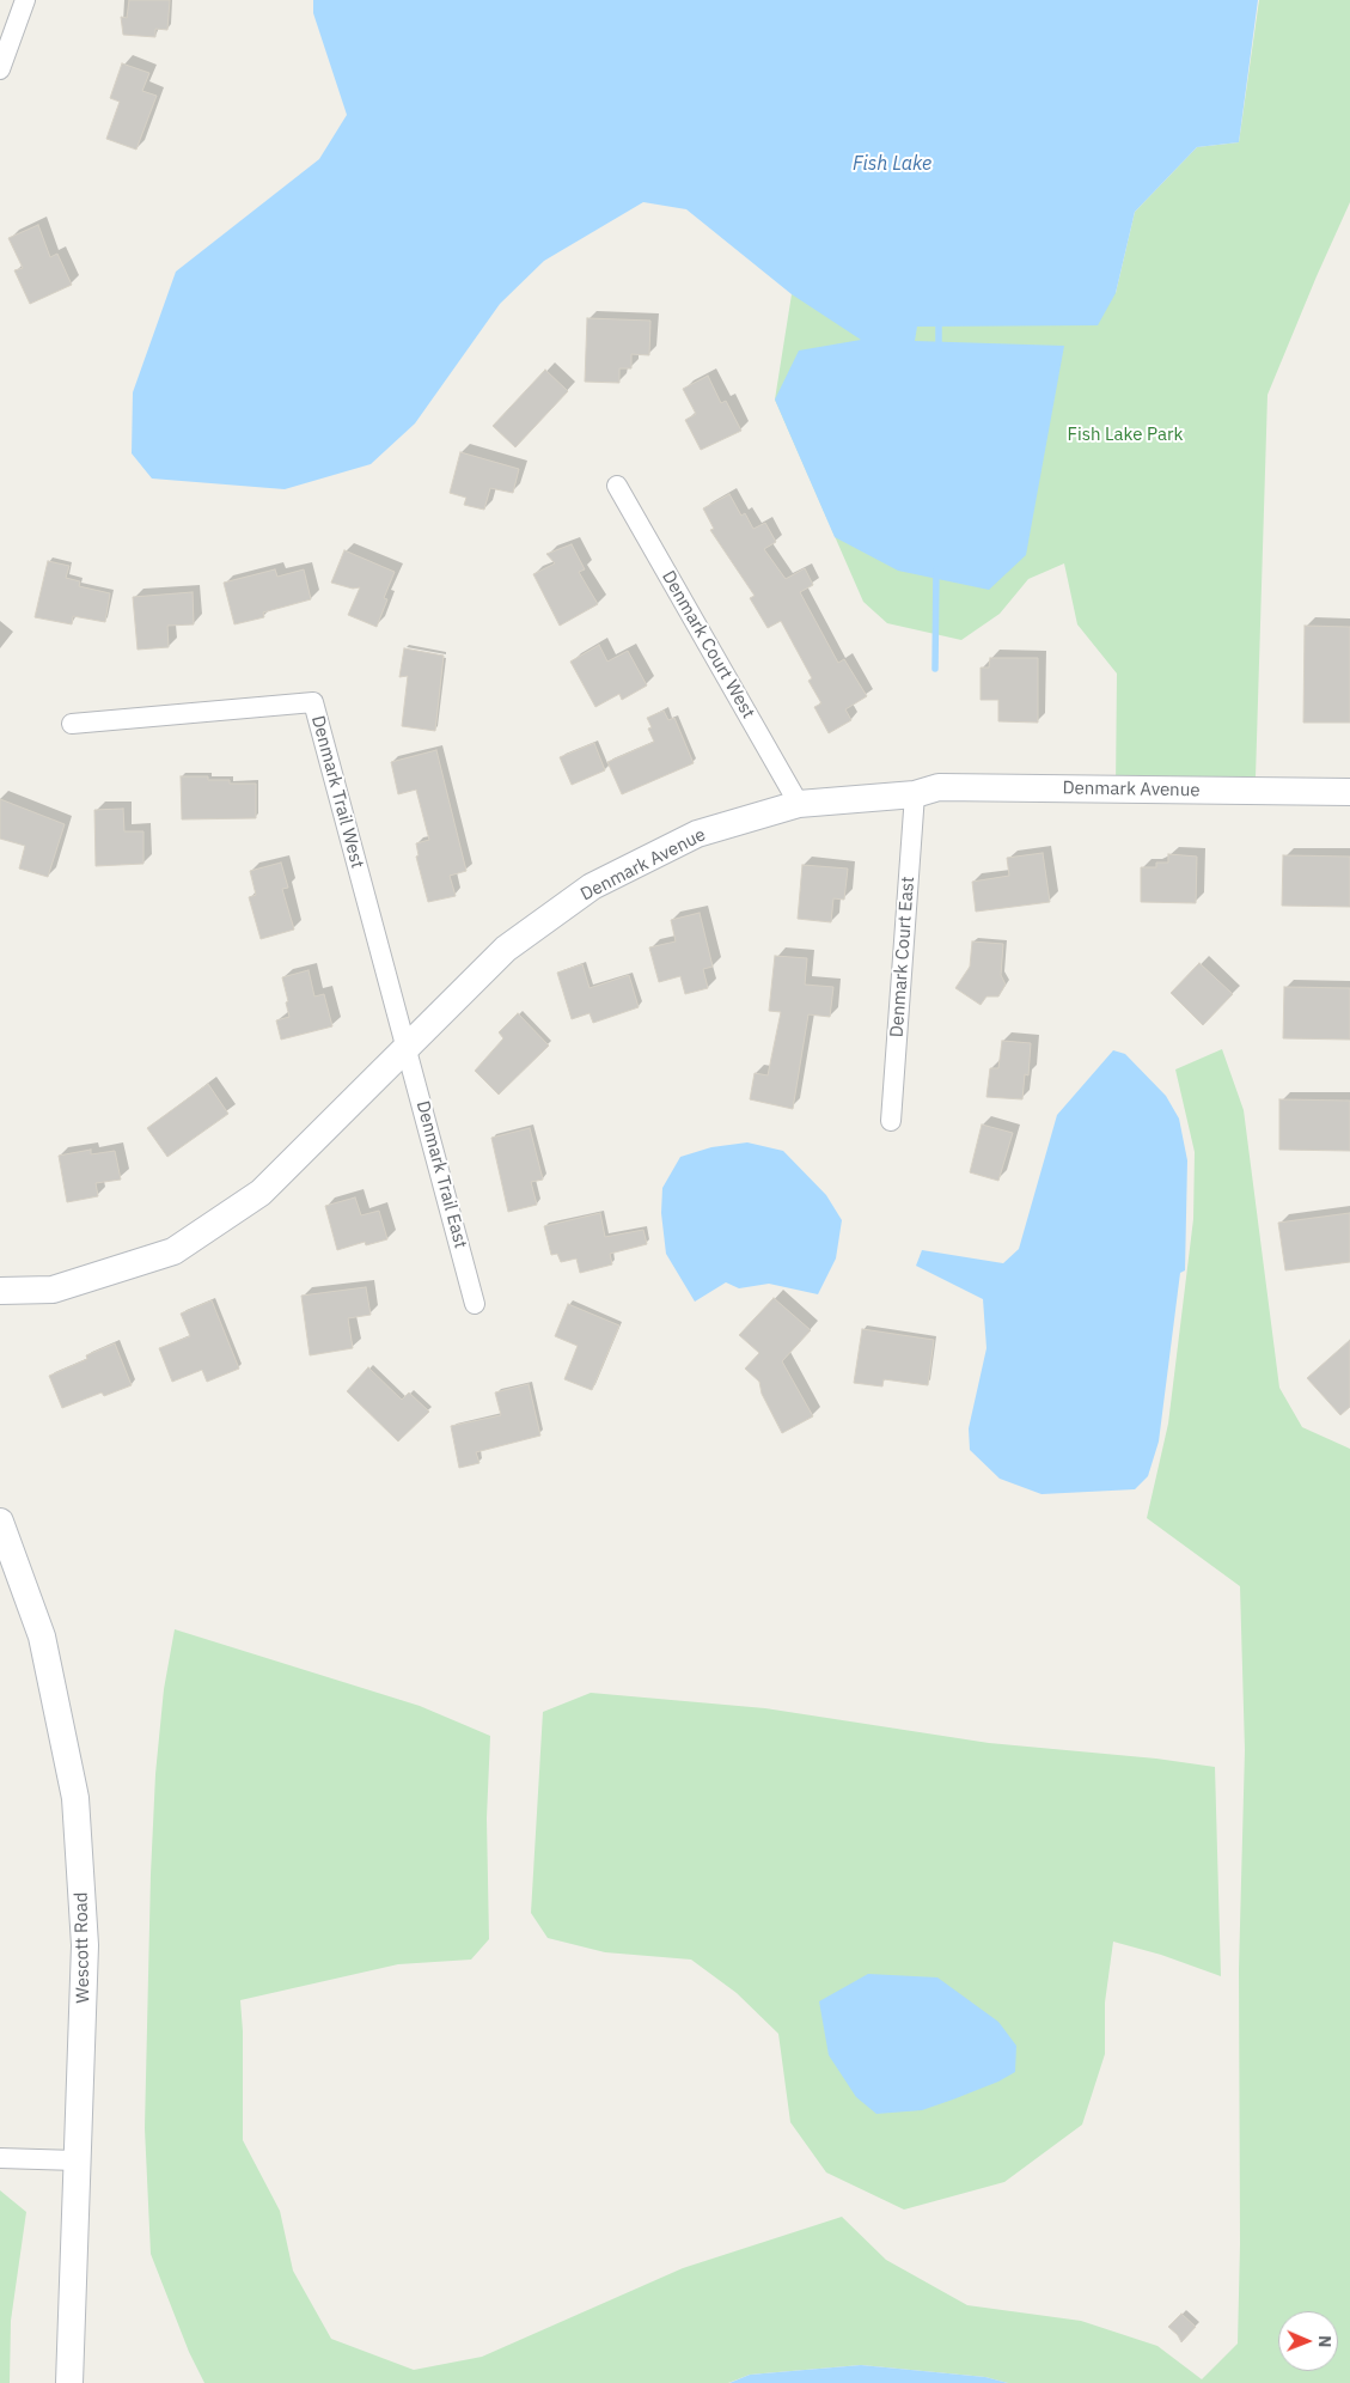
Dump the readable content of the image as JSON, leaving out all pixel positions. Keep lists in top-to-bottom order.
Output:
{
  "streets": {
    "street": [
      "Denmark Court West",
      "Denmark Avenue",
      "Denmark Trail West",
      "Denmark Court East",
      "Denmark Trail East",
      "Wescott Road"
    ]
  },
  "crossings": [
    ["Denmark Court West", "Denmark Avenue"],
    ["Denmark Avenue", "Denmark Trail West"],
    ["Denmark Avenue", "Denmark Court East"],
    ["Denmark Avenue", "Denmark Trail East"],
    ["Denmark Trail West", "Denmark Trail East"]
  ],
  "water": ["Fish Lake"],
  "parks": ["Fish Lake Park"],
  "north": "right"
}
